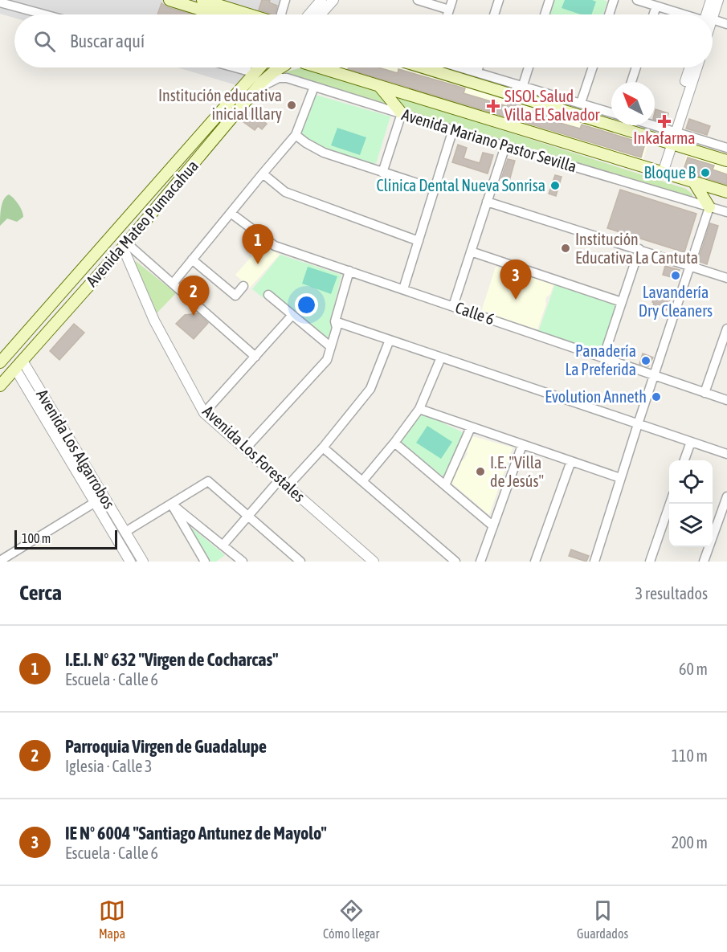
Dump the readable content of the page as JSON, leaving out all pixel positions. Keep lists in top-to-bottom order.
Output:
{
  "streets": {
    "main road": ["Avenida Mariano Pastor Sevilla", "Avenida Mateo Pumacahua"],
    "street": ["Calle 6", "Avenida Los Algarrobos", "Avenida Los Forestales"]
  },
  "crossings": [
    ["Avenida Mariano Pastor Sevilla", "Avenida Mateo Pumacahua"],
    ["Avenida Mateo Pumacahua", "Avenida Los Algarrobos"],
    ["Avenida Mateo Pumacahua", "Avenida Los Forestales"]
  ],
  "places": {
    "other": [
      "Institución educativa inicial Illary",
      "Bloque B",
      "Clinica Dental Nueva Sonrisa",
      "Institución Educativa La Cantuta",
      "Lavandería Dry Cleaners",
      "Panadería La Preferida",
      "Evolution Anneth",
      "I.E. \"Villa de Jesús\""
    ],
    "health": ["SISOL Salud Villa El Salvador", "Inkafarma"]
  },
  "scale_bar": "100 m",
  "north": "top left",
  "page": {
    "search": "Buscar aquí",
    "pins": ["1", "3", "2"],
    "scale": "100 m",
    "heading": ["Cerca", "3 resultados"],
    "list": [
      {
        "mark": "1",
        "name": "I.E.I. N° 632 \"Virgen de Cocharcas\"",
        "note": "Escuela · Calle 6",
        "value": "60 m"
      },
      {
        "mark": "2",
        "name": "Parroquia Virgen de Guadalupe",
        "note": "Iglesia · Calle 3",
        "value": "110 m"
      },
      {
        "mark": "3",
        "name": "IE N° 6004 \"Santiago Antunez de Mayolo\"",
        "note": "Escuela · Calle 6",
        "value": "200 m"
      }
    ],
    "nav": ["Mapa", "Cómo llegar", "Guardados"]
  }
}
